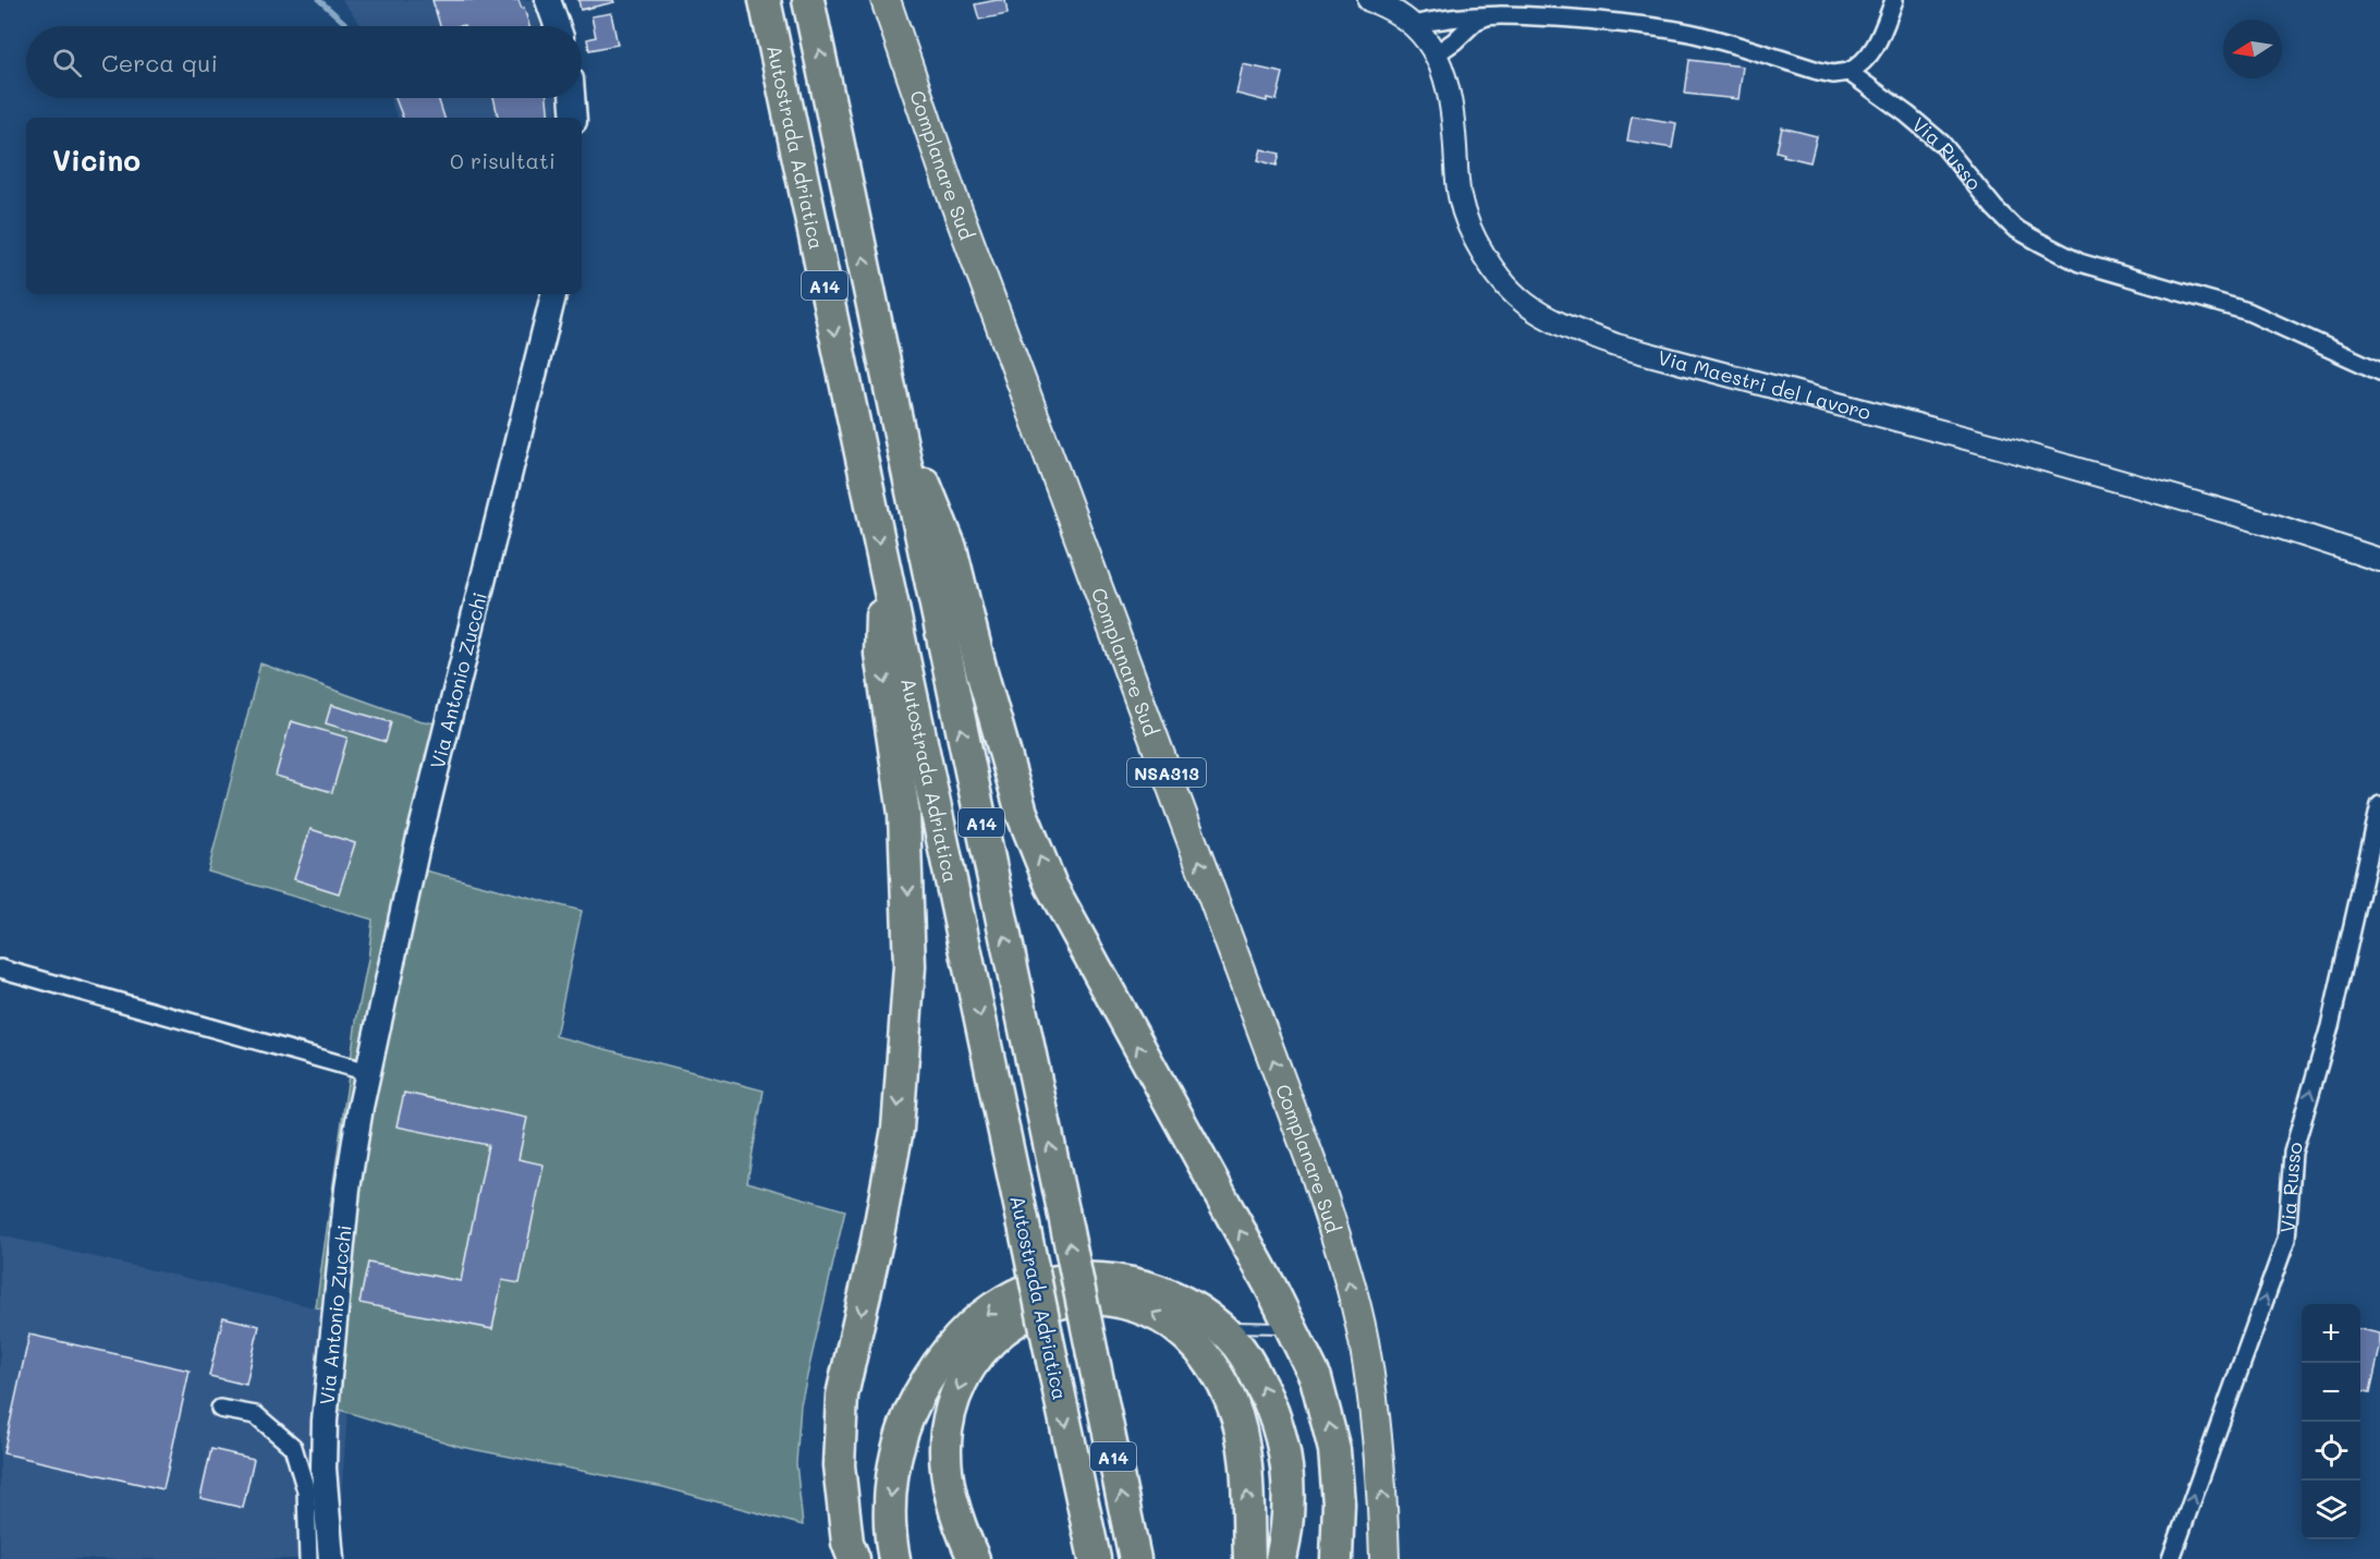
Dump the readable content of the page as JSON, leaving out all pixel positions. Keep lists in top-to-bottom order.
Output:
{
  "streets": {
    "highway": [
      "Autostrada Adriatica",
      "Complanare Sud",
      "A14",
      "NSA313"
    ],
    "main road": ["Via Antonio Zucchi"],
    "street": ["Via Russo", "Via Maestri del Lavoro"]
  },
  "one_way": ["Via Russo"],
  "north": "left",
  "page": {
    "search": "Cerca qui",
    "heading": ["Vicino", "0 risultati"],
    "map_buttons": ["+", "−"]
  }
}
